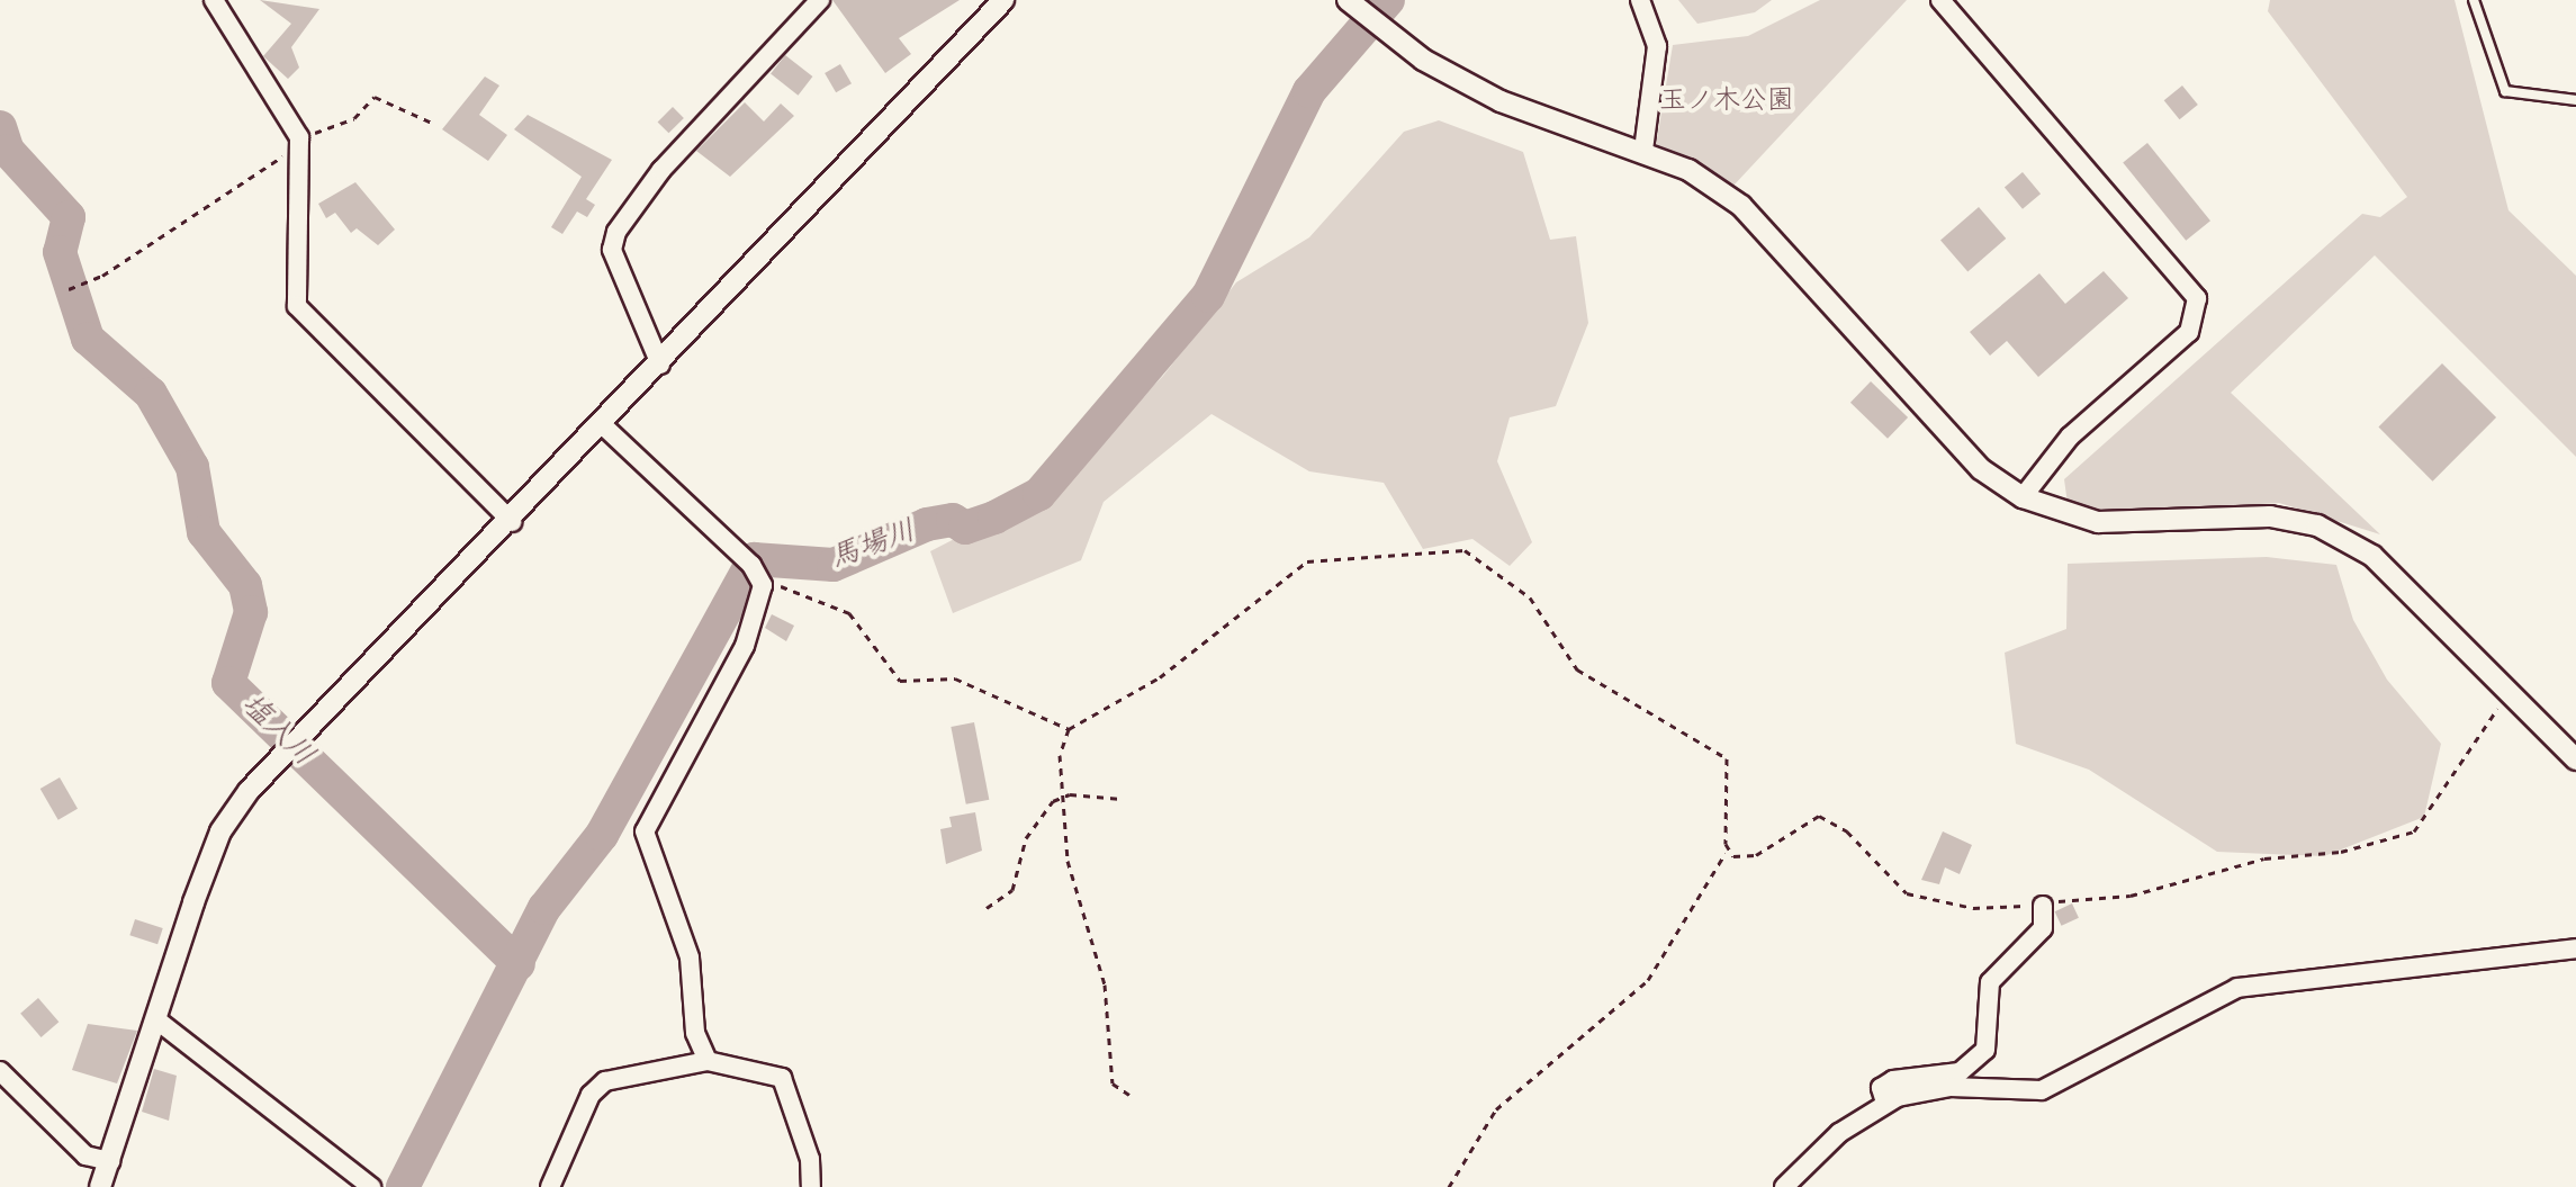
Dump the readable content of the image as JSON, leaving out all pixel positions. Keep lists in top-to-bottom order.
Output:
{
  "water": ["馬場川", "塩入川"],
  "parks": ["玉ノ木公園"]
}
